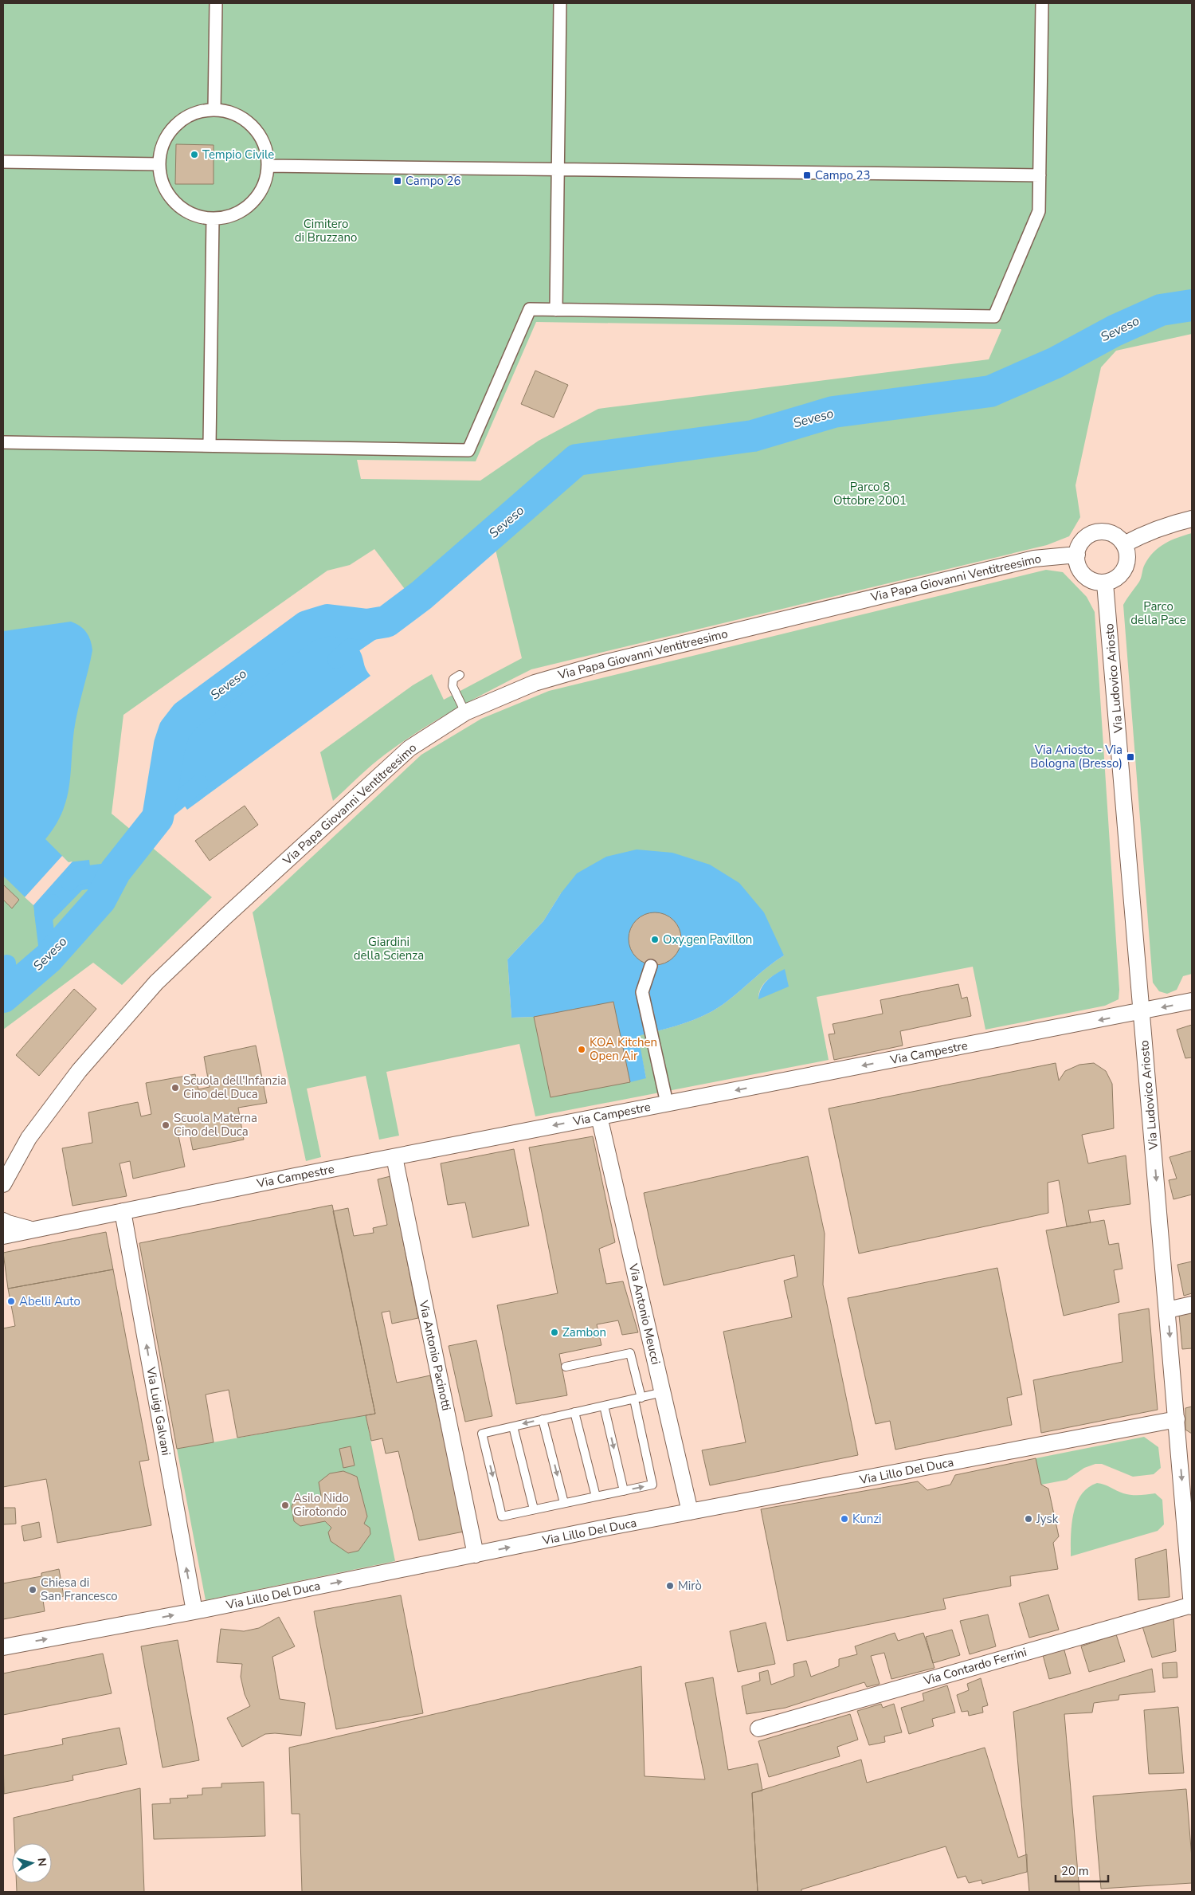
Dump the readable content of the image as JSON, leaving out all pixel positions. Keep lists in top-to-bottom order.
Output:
{
  "streets": {
    "street": [
      "Via Papa Giovanni Ventitreesimo",
      "Via Ludovico Ariosto",
      "Via Campestre",
      "Via Antonio Meucci",
      "Via Antonio Pacinotti",
      "Via Luigi Galvani",
      "Via Lillo Del Duca",
      "Via Contardo Ferrini"
    ]
  },
  "crossings": [
    ["Via Papa Giovanni Ventitreesimo", "Via Ludovico Ariosto"],
    ["Via Ludovico Ariosto", "Via Campestre"],
    ["Via Ludovico Ariosto", "Via Lillo Del Duca"],
    ["Via Ludovico Ariosto", "Via Contardo Ferrini"],
    ["Via Campestre", "Via Antonio Meucci"],
    ["Via Campestre", "Via Antonio Pacinotti"],
    ["Via Campestre", "Via Luigi Galvani"],
    ["Via Antonio Meucci", "Via Lillo Del Duca"],
    ["Via Antonio Pacinotti", "Via Lillo Del Duca"],
    ["Via Luigi Galvani", "Via Lillo Del Duca"]
  ],
  "one_way": [
    "Via Ludovico Ariosto",
    "Via Campestre",
    "Via Luigi Galvani",
    "Via Lillo Del Duca"
  ],
  "water": ["Seveso"],
  "parks": [
    "Cimitero di Bruzzano",
    "Parco 8 Ottobre 2001",
    "Parco della Pace",
    "Giardini della Scienza"
  ],
  "places": {
    "other": [
      "Tempio Civile",
      "Oxy.gen Pavillon",
      "KOA Kitchen Open Air",
      "Scuola dell'Infanzia Cino del Duca",
      "Scuola Materna Cino del Duca",
      "Abelli Auto",
      "Zambon",
      "Asilo Nido Girotondo",
      "Kunzi",
      "Jysk",
      "Mirò",
      "Chiesa di San Francesco"
    ],
    "transit": ["Campo 23", "Campo 26", "Via Ariosto - Via Bologna (Bresso)"]
  },
  "scale_bar": "20 m",
  "north": "right"
}
